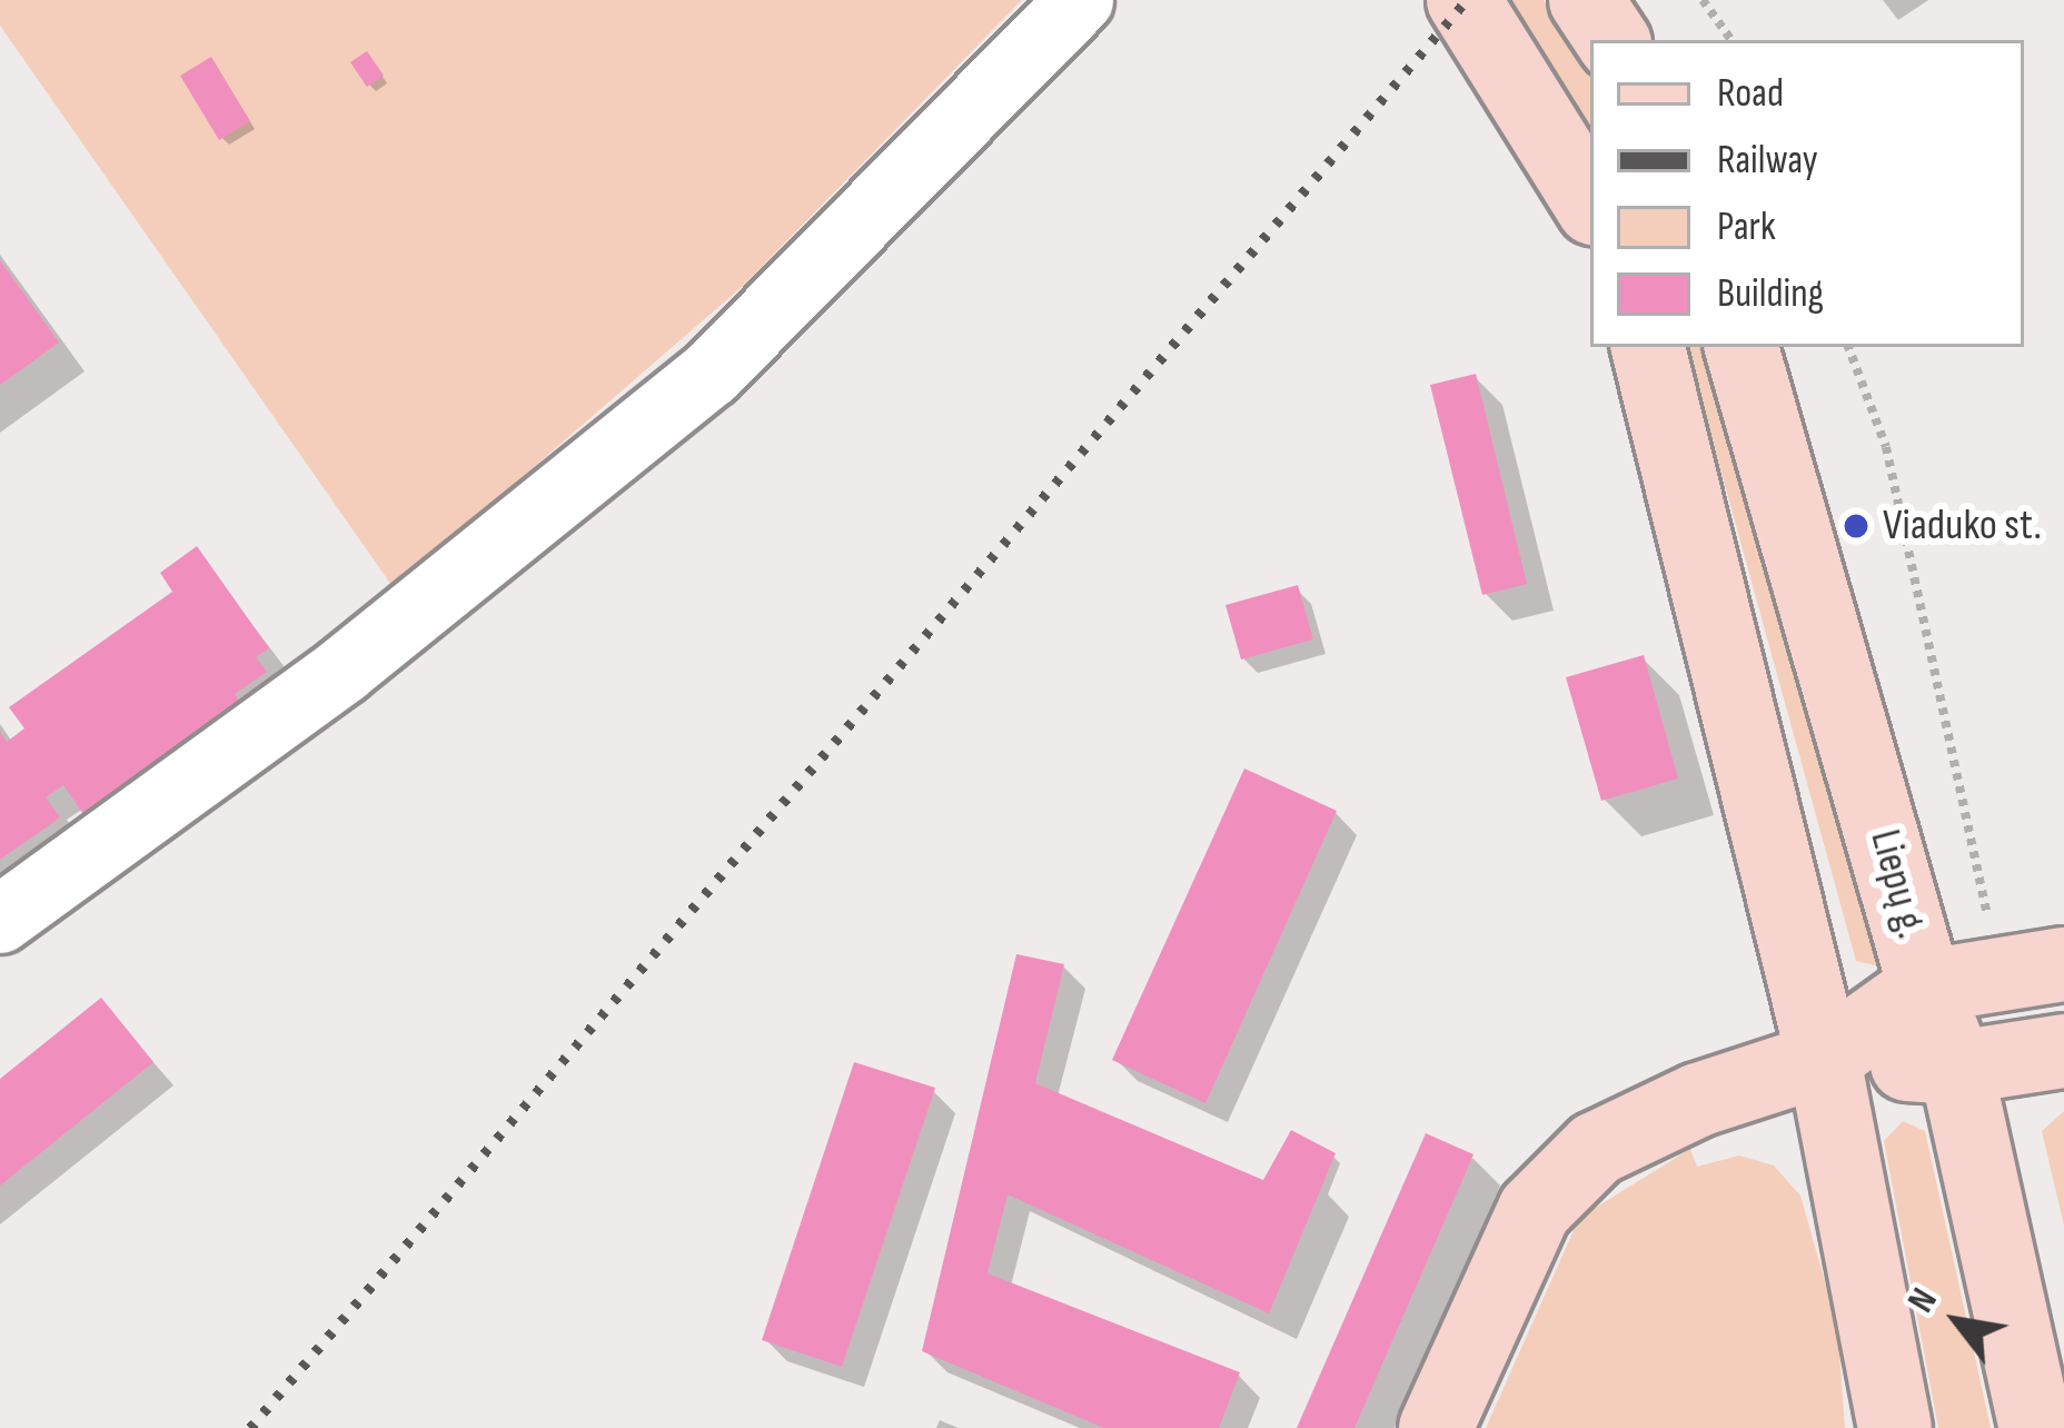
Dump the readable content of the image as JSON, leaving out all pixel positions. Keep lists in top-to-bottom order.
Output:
{
  "streets": {
    "main road": ["Liepų g."]
  },
  "places": ["Viaduko st."],
  "legend": [
    "Road",
    "Railway",
    "Park",
    "Building"
  ],
  "north": "top left"
}
